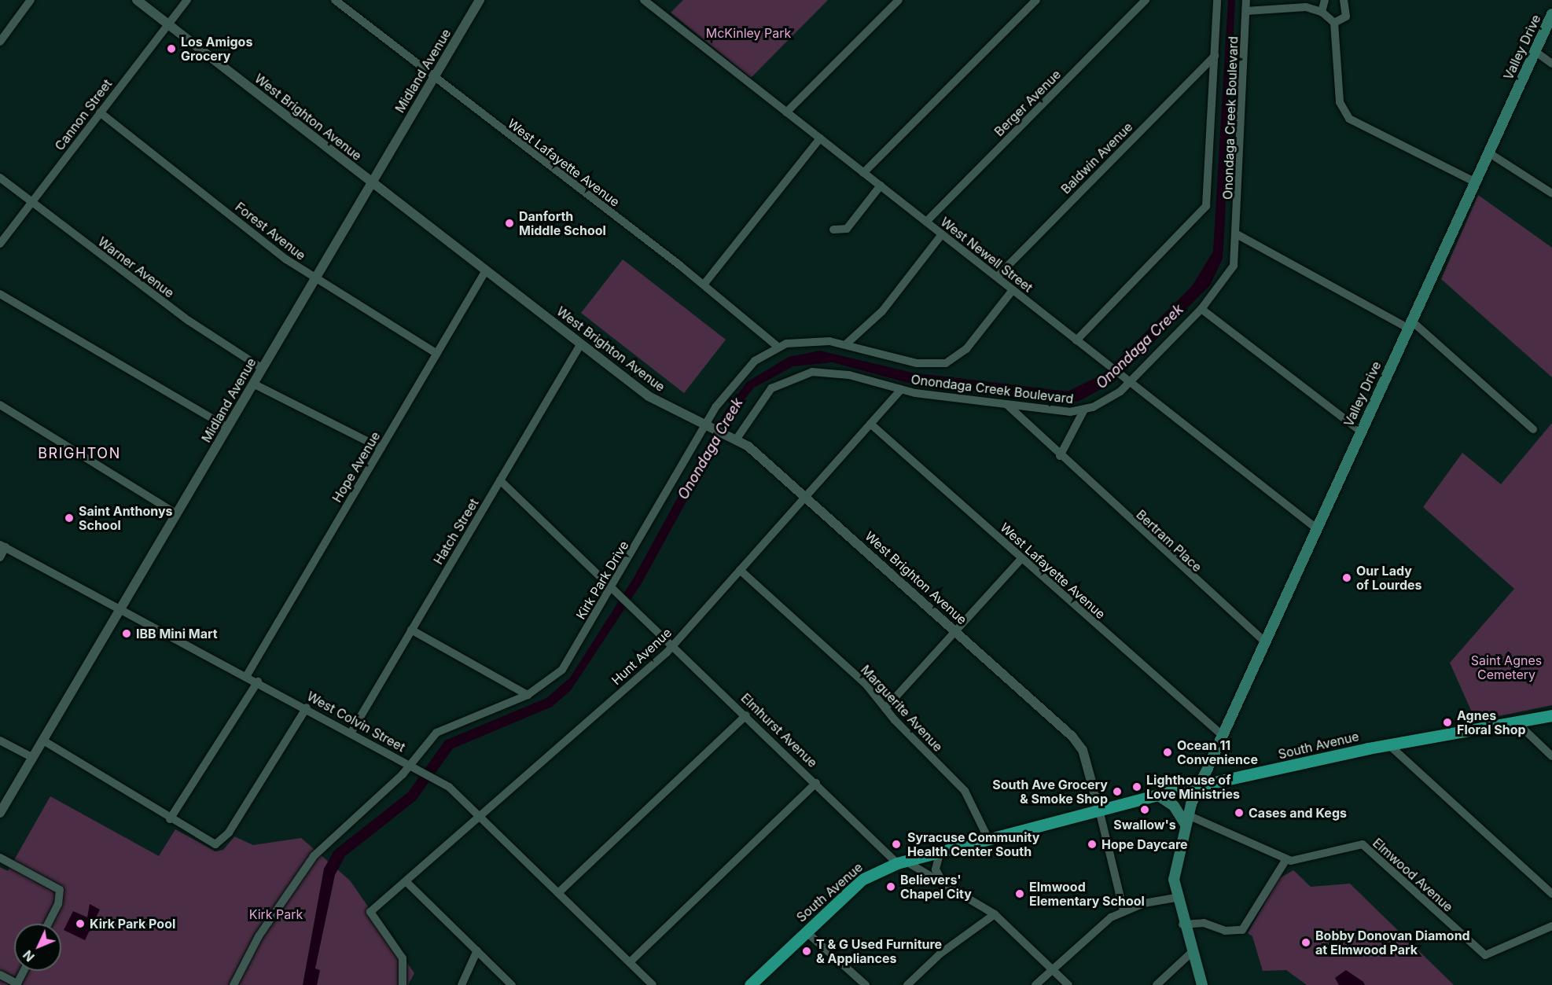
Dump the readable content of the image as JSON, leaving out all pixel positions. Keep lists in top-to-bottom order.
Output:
{
  "streets": {
    "main road": ["Valley Drive", "South Avenue"],
    "street": [
      "Midland Avenue",
      "Berger Avenue",
      "Cannon Street",
      "West Brighton Avenue",
      "Onondaga Creek Boulevard",
      "Baldwin Avenue",
      "West Lafayette Avenue",
      "Forest Avenue",
      "West Newell Street",
      "Warner Avenue",
      "Hope Avenue",
      "Hatch Street",
      "Bertram Place",
      "Kirk Park Drive",
      "Hunt Avenue",
      "Marguerite Avenue",
      "West Colvin Street",
      "Elmhurst Avenue",
      "Elmwood Avenue"
    ]
  },
  "crossings": [
    ["Valley Drive", "West Lafayette Avenue"],
    ["Valley Drive", "West Newell Street"],
    ["Valley Drive", "Bertram Place"],
    ["Valley Drive", "South Avenue"],
    ["Midland Avenue", "West Brighton Avenue"],
    ["Midland Avenue", "West Lafayette Avenue"],
    ["Midland Avenue", "Forest Avenue"],
    ["Midland Avenue", "Warner Avenue"],
    ["Midland Avenue", "West Colvin Street"],
    ["Berger Avenue", "West Newell Street"],
    ["Cannon Street", "West Brighton Avenue"],
    ["Cannon Street", "Forest Avenue"],
    ["Cannon Street", "Warner Avenue"],
    ["West Brighton Avenue", "Onondaga Creek Boulevard"],
    ["West Brighton Avenue", "Hope Avenue"],
    ["West Brighton Avenue", "Hatch Street"],
    ["West Brighton Avenue", "Kirk Park Drive"],
    ["West Brighton Avenue", "Hunt Avenue"],
    ["West Brighton Avenue", "South Avenue"],
    ["Onondaga Creek Boulevard", "Baldwin Avenue"],
    ["Onondaga Creek Boulevard", "West Newell Street"],
    ["Onondaga Creek Boulevard", "Bertram Place"],
    ["Onondaga Creek Boulevard", "Hunt Avenue"],
    ["Baldwin Avenue", "West Newell Street"],
    ["West Lafayette Avenue", "Kirk Park Drive"],
    ["West Lafayette Avenue", "Hunt Avenue"],
    ["Forest Avenue", "Hope Avenue"],
    ["Hope Avenue", "West Colvin Street"],
    ["Hatch Street", "West Colvin Street"],
    ["Kirk Park Drive", "West Colvin Street"],
    ["Kirk Park Drive", "Elmhurst Avenue"],
    ["Hunt Avenue", "Marguerite Avenue"],
    ["Hunt Avenue", "West Colvin Street"],
    ["Hunt Avenue", "Elmhurst Avenue"],
    ["Marguerite Avenue", "South Avenue"],
    ["Elmhurst Avenue", "South Avenue"]
  ],
  "districts": ["BRIGHTON"],
  "water": ["Onondaga Creek"],
  "parks": ["McKinley Park", "Saint Agnes Cemetery", "Kirk Park"],
  "places": [
    "Los Amigos Grocery",
    "Danforth Middle School",
    "Saint Anthonys School",
    "Our Lady of Lourdes",
    "IBB Mini Mart",
    "Agnes Floral Shop",
    "Ocean 11 Convenience",
    "Lighthouse of Love Ministries",
    "South Ave Grocery & Smoke Shop",
    "Swallow's",
    "Cases and Kegs",
    "Syracuse Community Health Center South",
    "Hope Daycare",
    "Believers' Chapel City",
    "Elmwood Elementary School",
    "Kirk Park Pool",
    "Bobby Donovan Diamond at Elmwood Park",
    "T & G Used Furniture & Appliances"
  ],
  "north": "bottom left"
}
